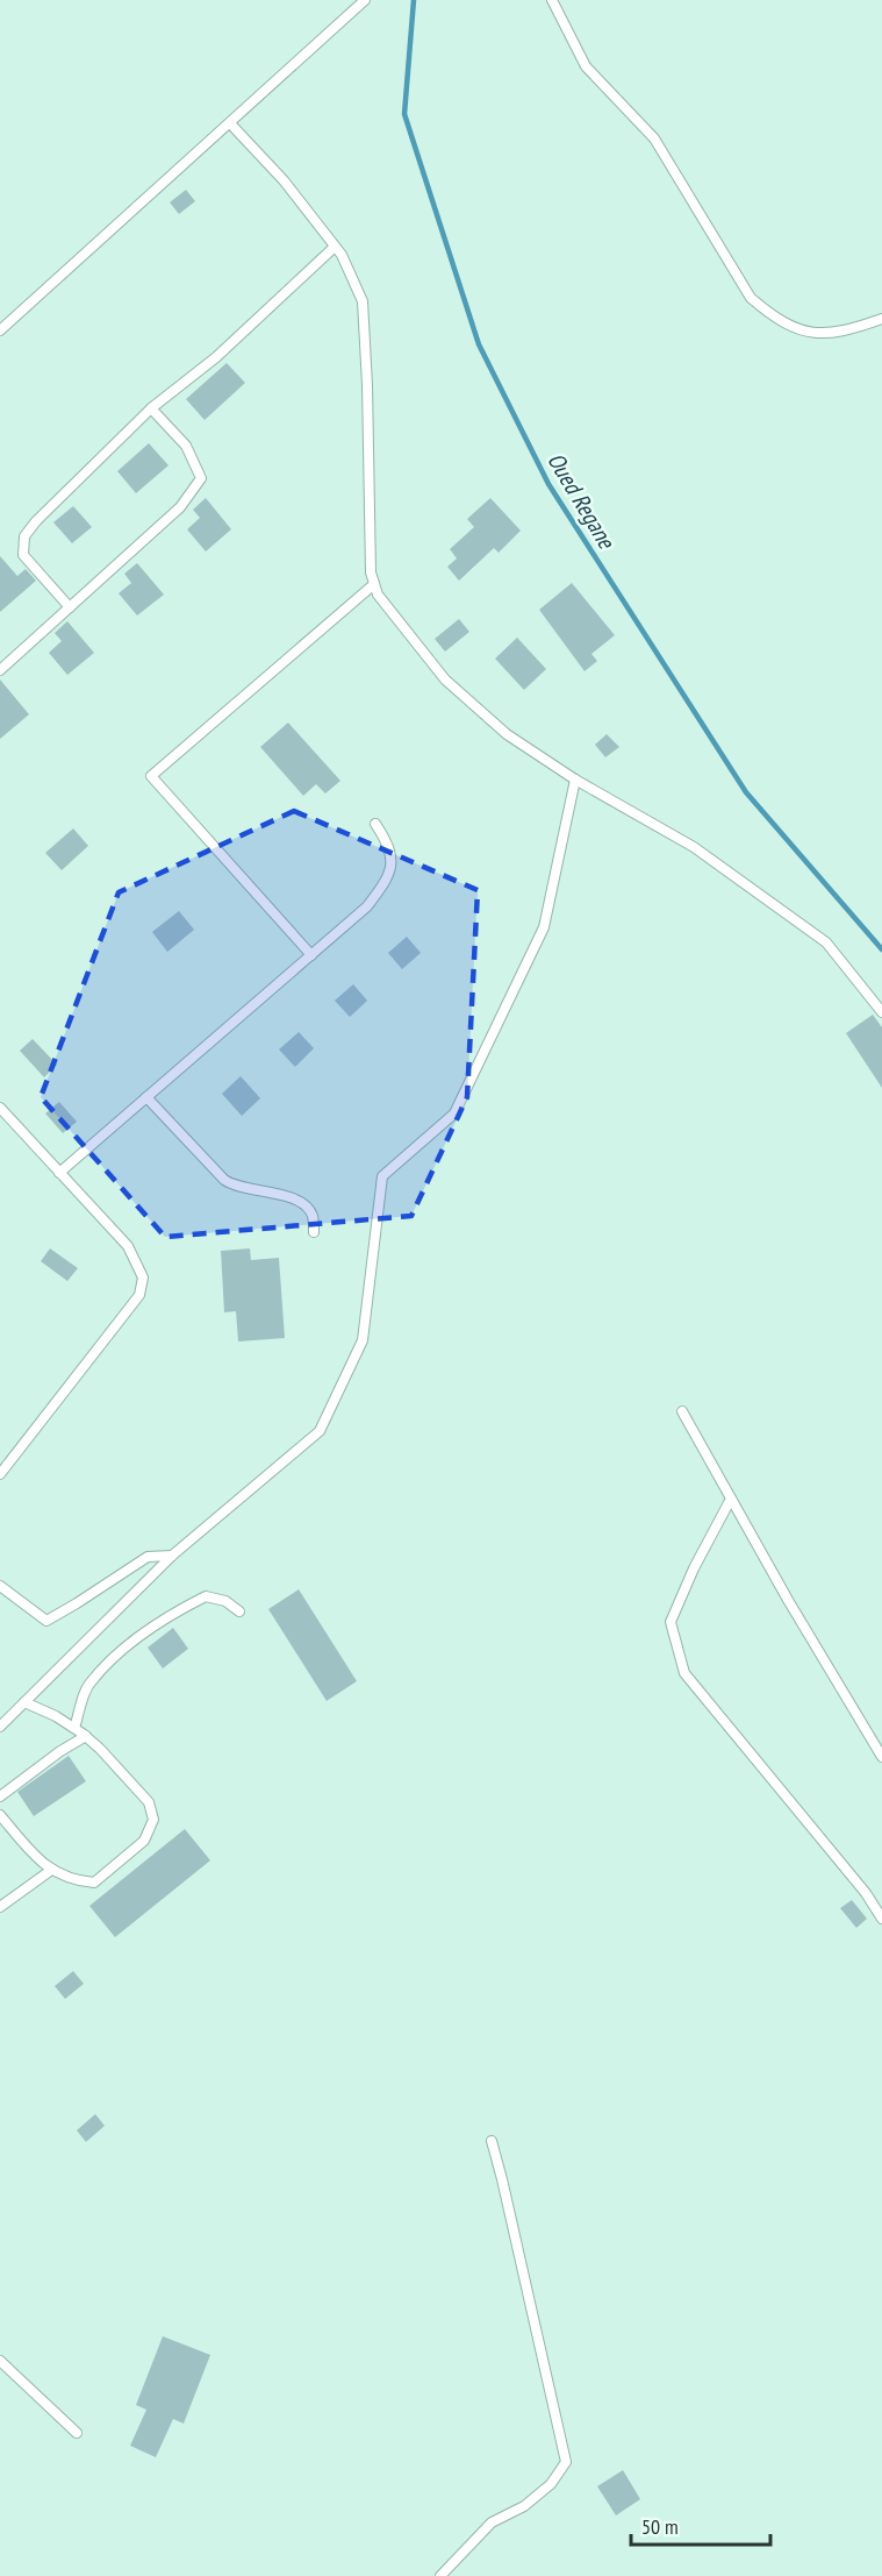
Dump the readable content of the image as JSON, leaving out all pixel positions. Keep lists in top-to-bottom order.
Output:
{
  "water": ["Oued Regane"],
  "scale_bar": "50 m"
}
